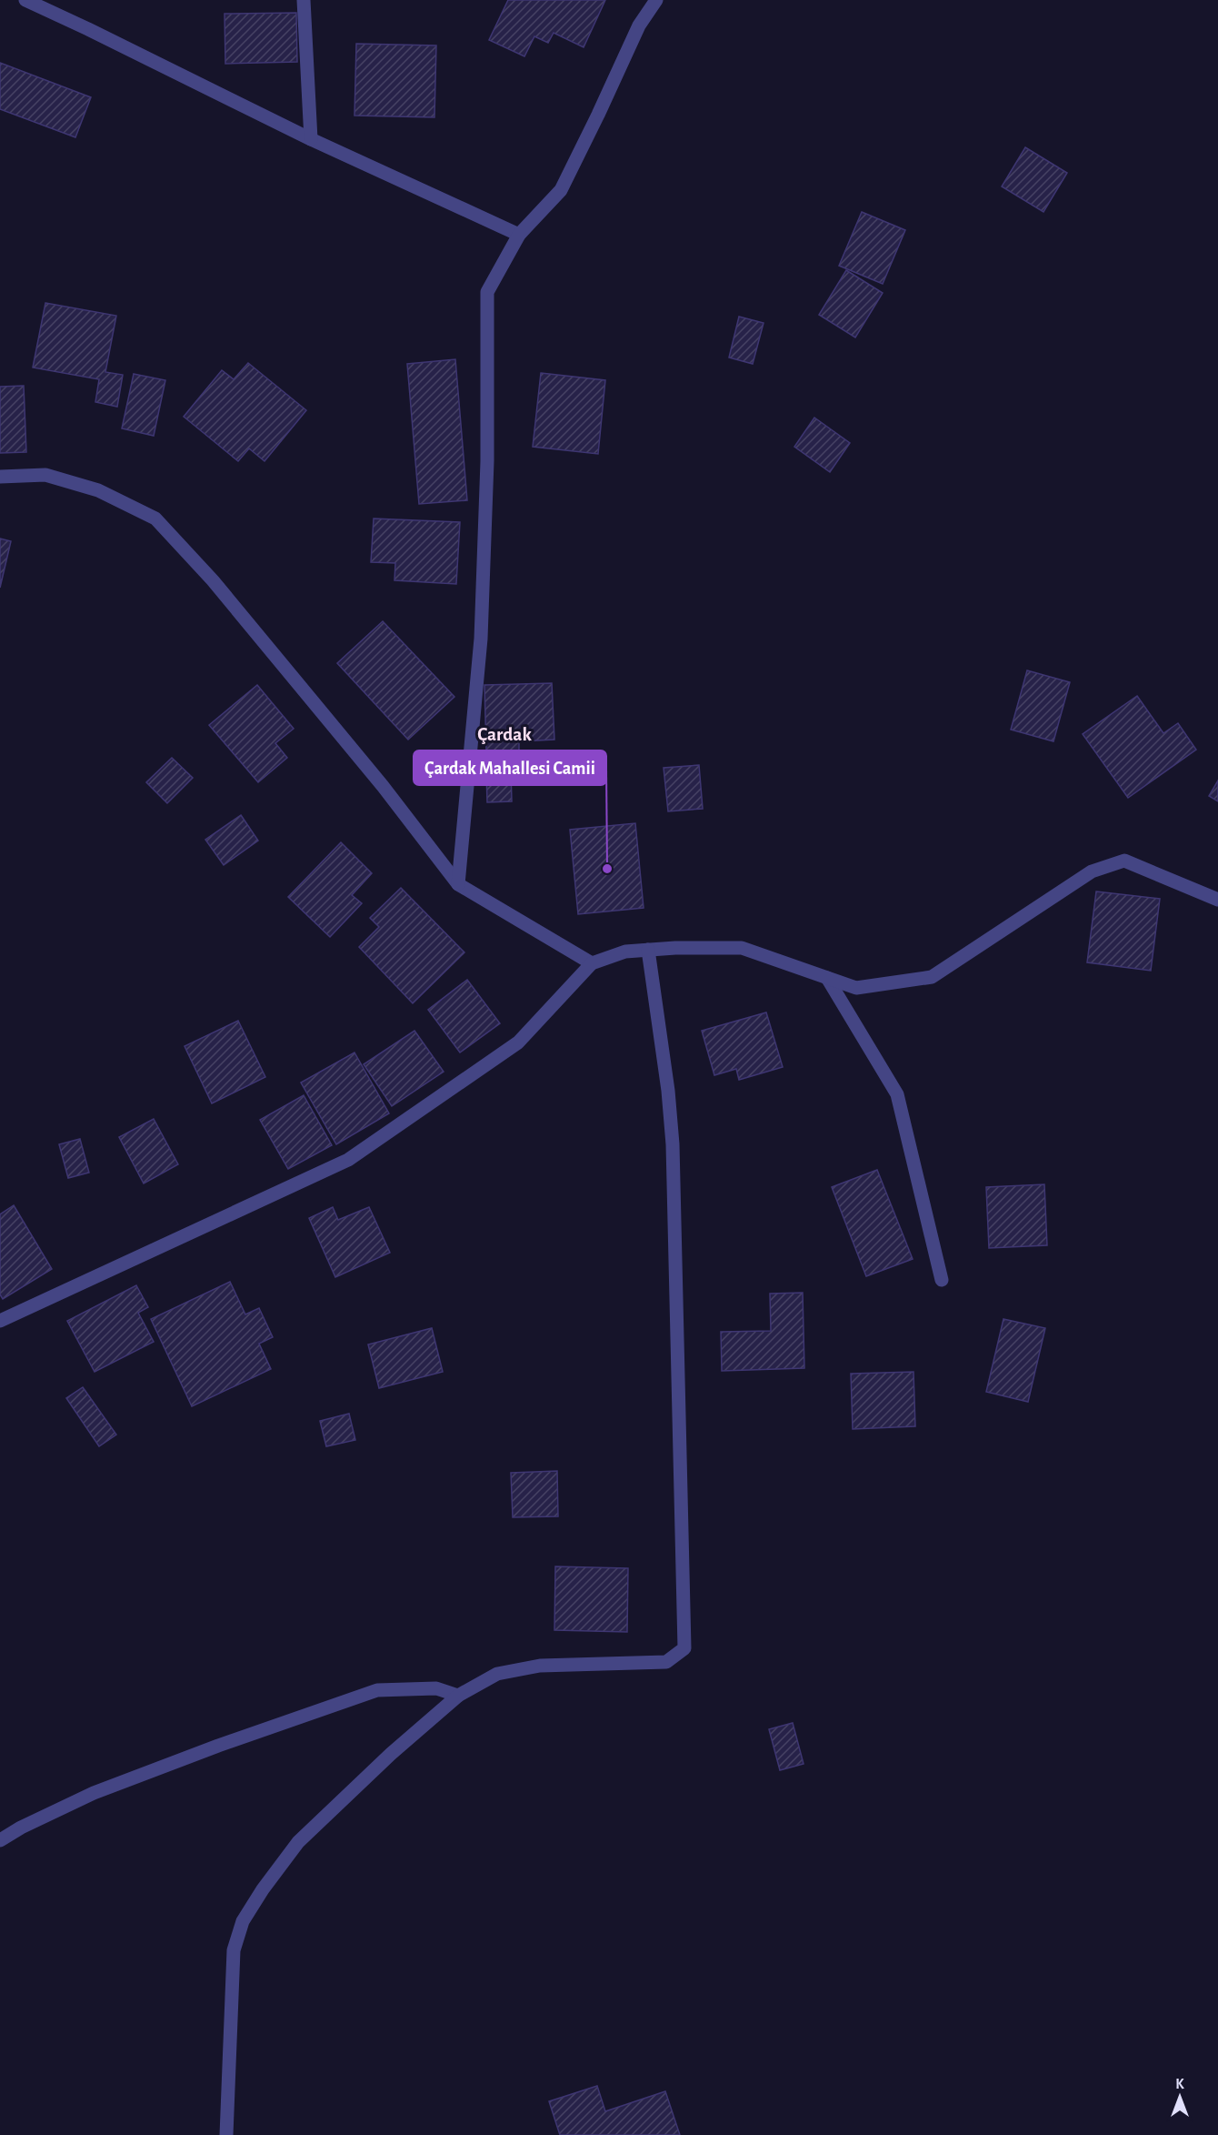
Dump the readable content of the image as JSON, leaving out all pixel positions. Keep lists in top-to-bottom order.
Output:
{
  "districts": ["Çardak"],
  "places": ["Çardak Mahallesi Camii"],
  "north": "top"
}
